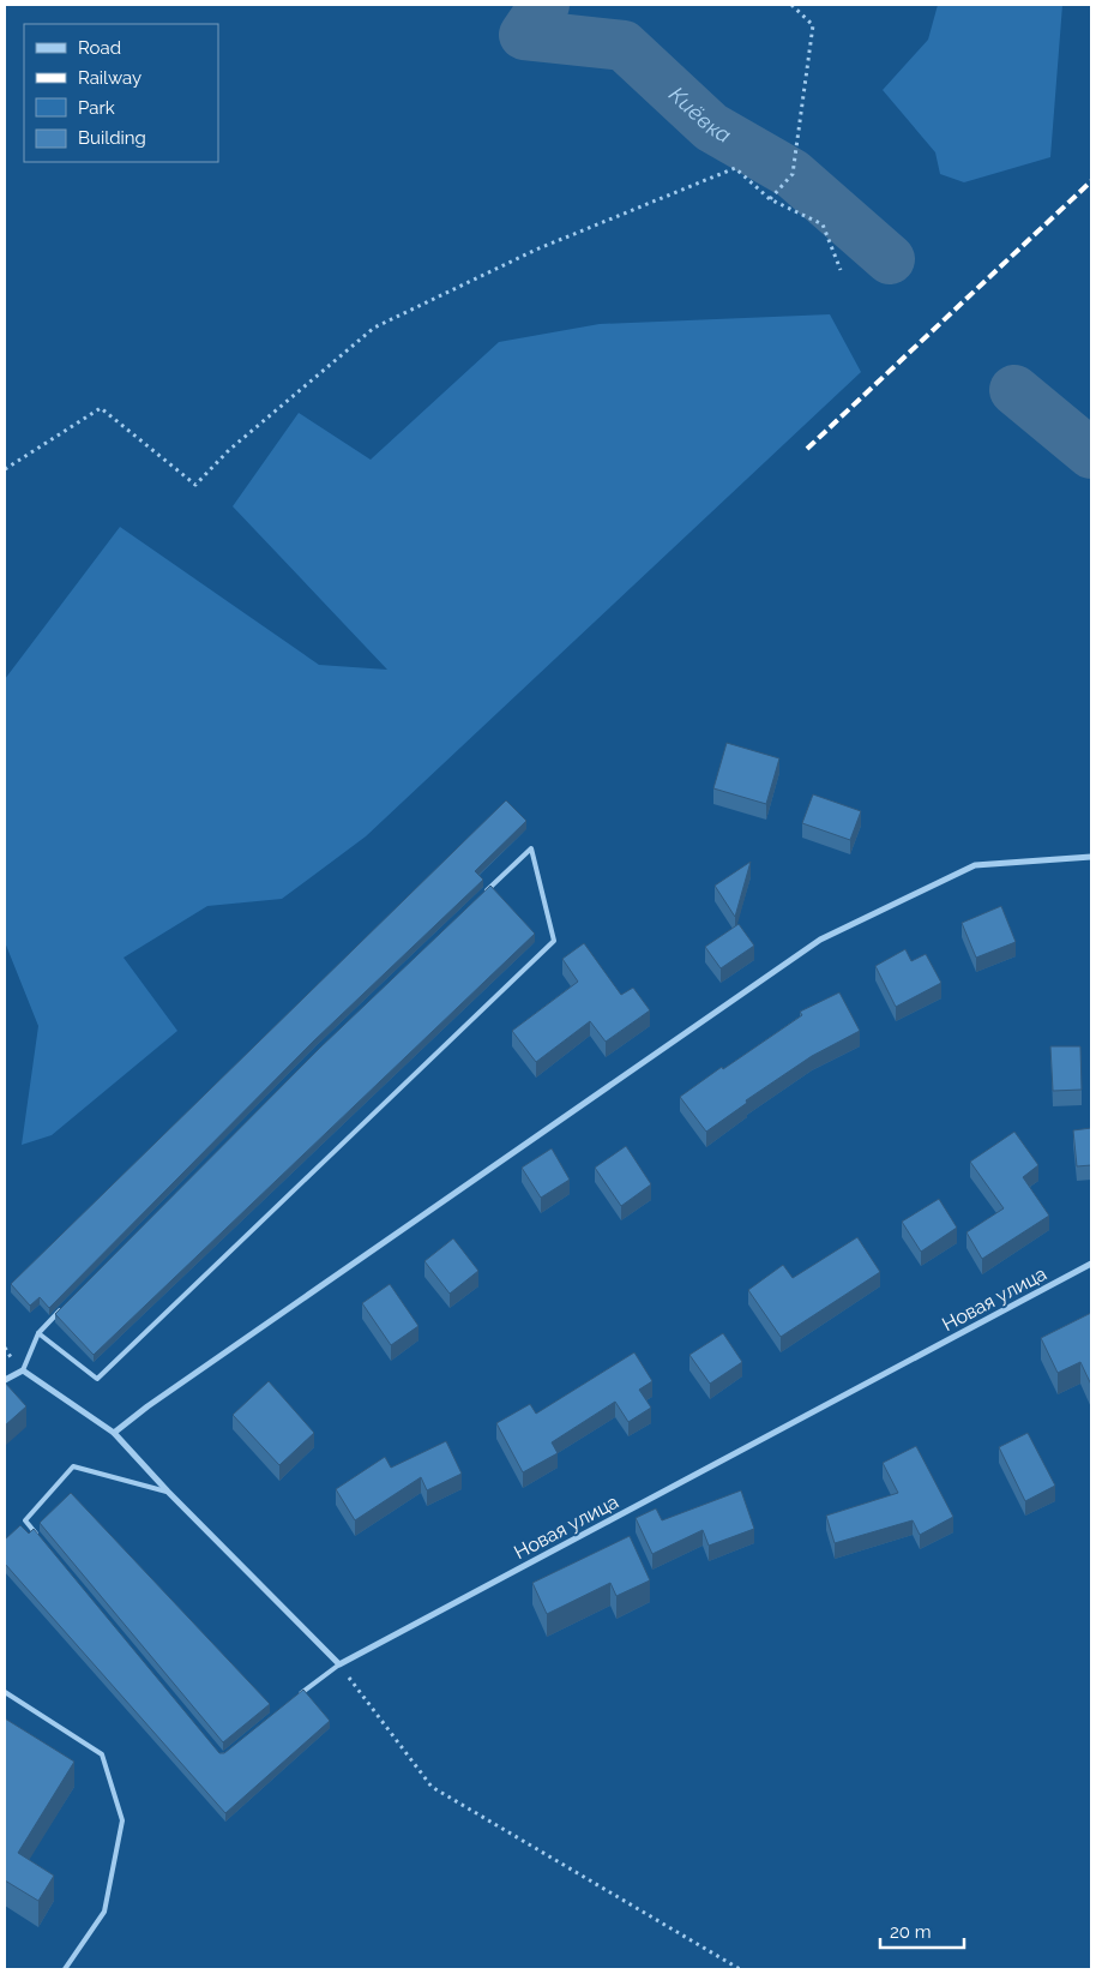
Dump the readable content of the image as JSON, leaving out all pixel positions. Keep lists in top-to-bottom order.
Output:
{
  "streets": {
    "street": ["Новая улица"]
  },
  "water": ["Киёвка"],
  "legend": [
    "Road",
    "Railway",
    "Park",
    "Building"
  ],
  "scale_bar": "20 m"
}
